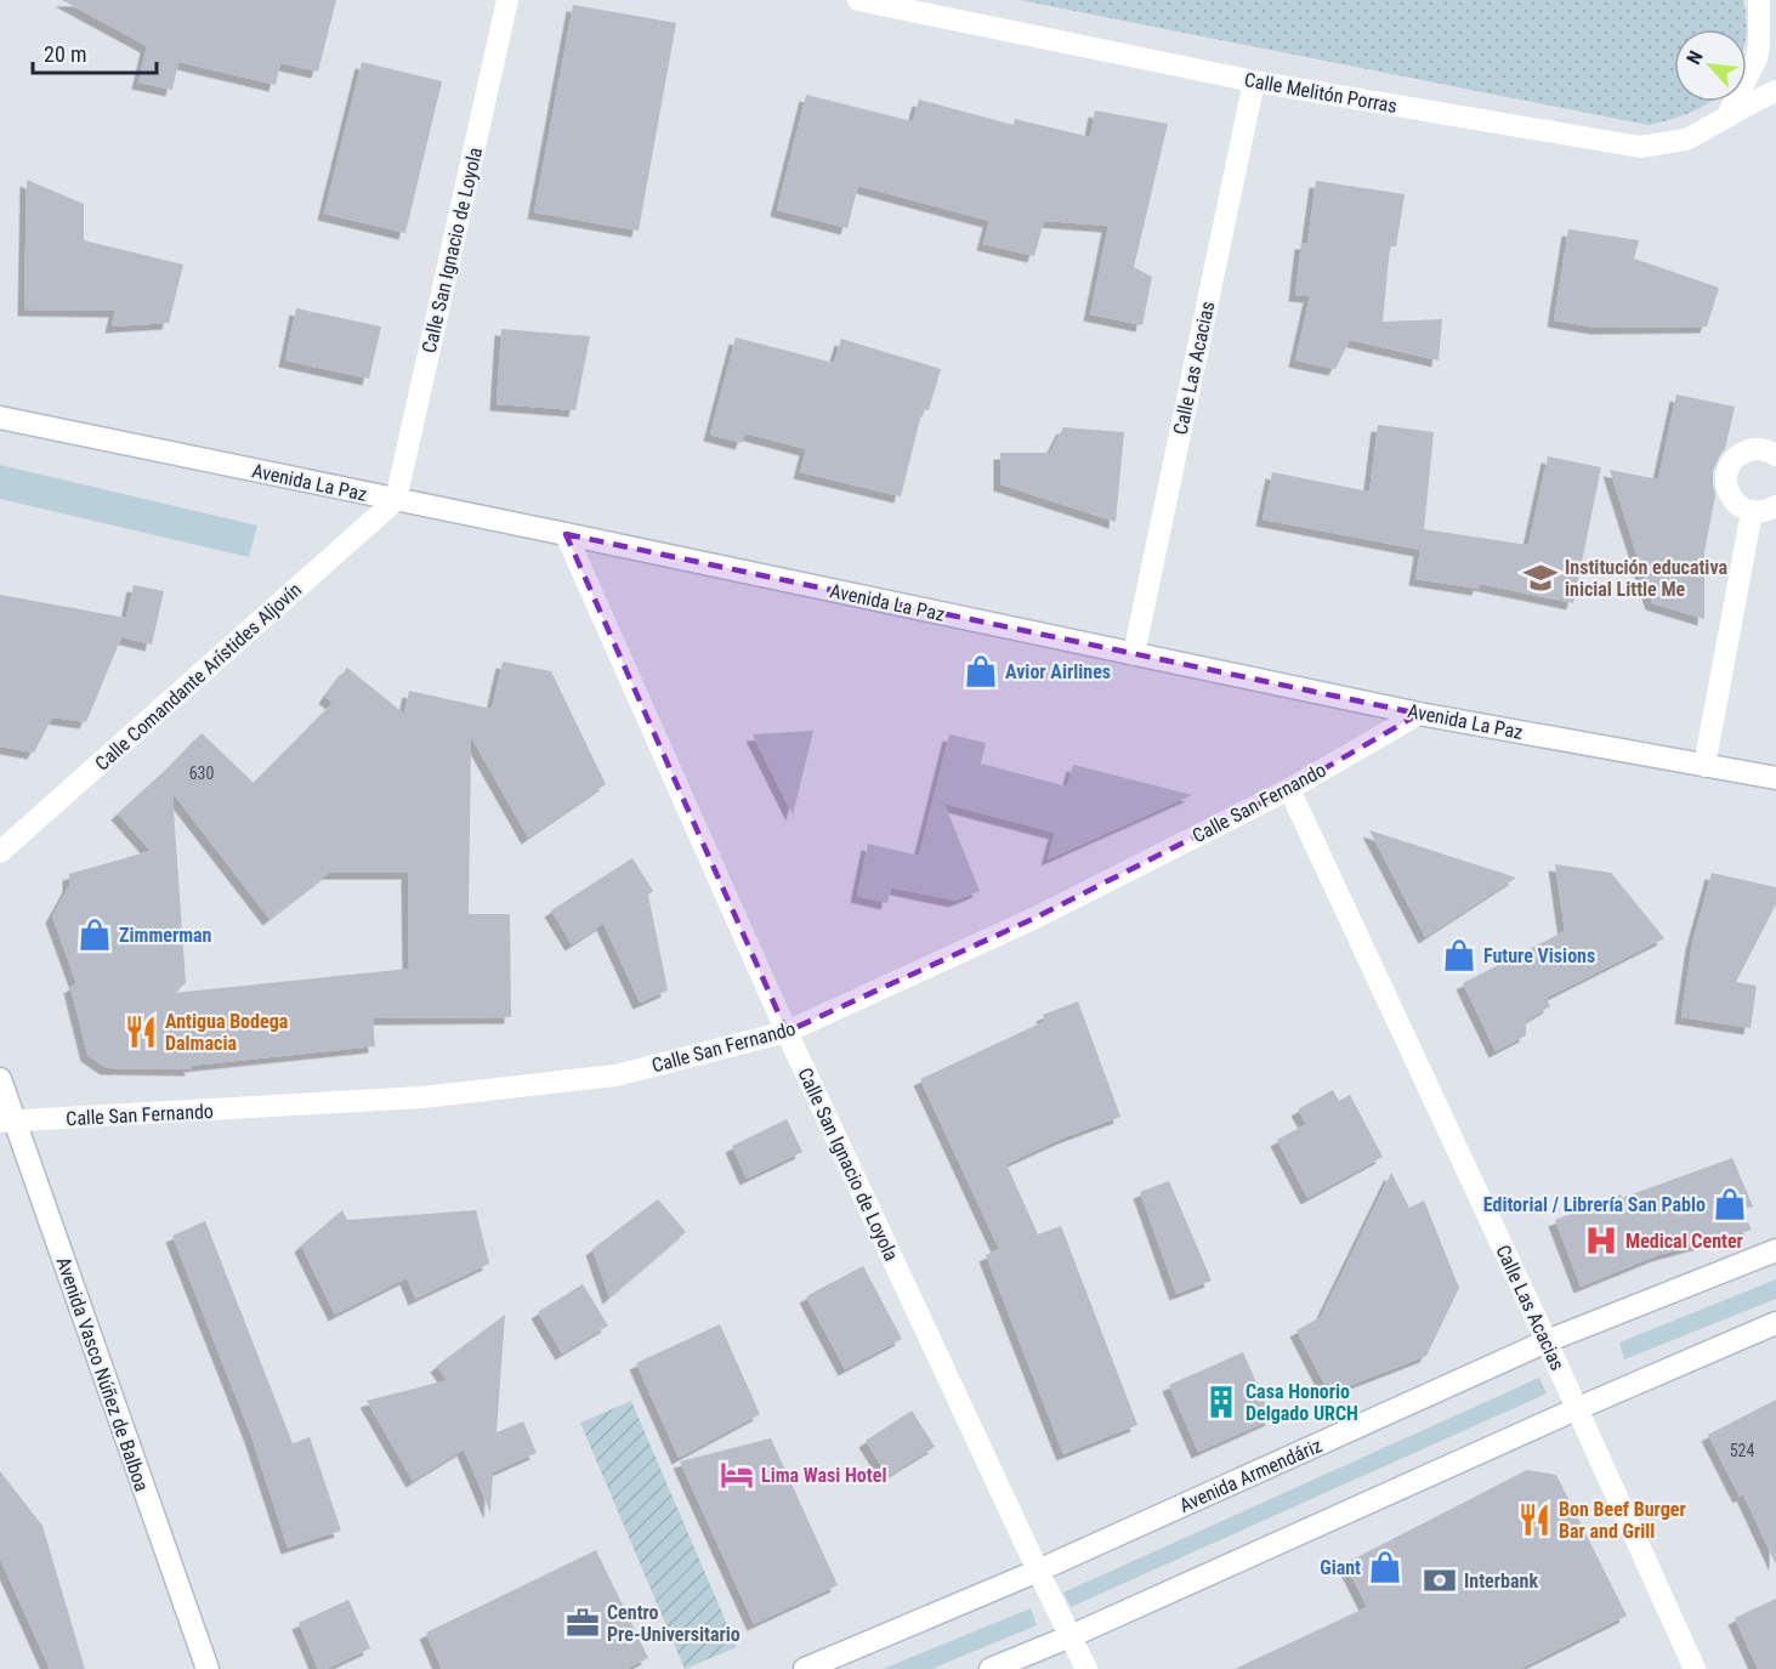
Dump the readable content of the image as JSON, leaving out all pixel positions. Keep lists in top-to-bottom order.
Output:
{
  "streets": {
    "street": [
      "Calle Melitón Porras",
      "Calle San Ignacio de Loyola",
      "Calle Las Acacias",
      "Avenida La Paz",
      "Calle Comandante Arístides Aljovín",
      "Calle San Fernando",
      "Avenida Vasco Núñez de Balboa",
      "Avenida Armendáriz"
    ]
  },
  "crossings": [
    ["Calle Melitón Porras", "Calle Las Acacias"],
    ["Calle San Ignacio de Loyola", "Avenida La Paz"],
    ["Calle San Ignacio de Loyola", "Calle Comandante Arístides Aljovín"],
    ["Calle San Ignacio de Loyola", "Calle San Fernando"],
    ["Calle San Ignacio de Loyola", "Avenida Armendáriz"],
    ["Calle Las Acacias", "Avenida La Paz"],
    ["Calle Las Acacias", "Calle San Fernando"],
    ["Calle Las Acacias", "Avenida Armendáriz"],
    ["Avenida La Paz", "Calle Comandante Arístides Aljovín"],
    ["Avenida La Paz", "Calle San Fernando"],
    ["Calle San Fernando", "Avenida Vasco Núñez de Balboa"]
  ],
  "places": {
    "school or university": ["Institución educativa inicial Little Me"],
    "shop": [
      "Avior Airlines",
      "Zimmerman",
      "Future Visions",
      "Editorial / Librería San Pablo",
      "Giant"
    ],
    "restaurant": ["Antigua Bodega Dalmacia", "Bon Beef Burger Bar and Grill"],
    "hospital": ["Medical Center"],
    "building": ["Casa Honorio Delgado URCH"],
    "hotel": ["Lima Wasi Hotel"],
    "bank": ["Interbank"],
    "office": ["Centro Pre-Universitario"]
  },
  "house_numbers": ["630", "524"],
  "scale_bar": "20 m",
  "north": "top left"
}
